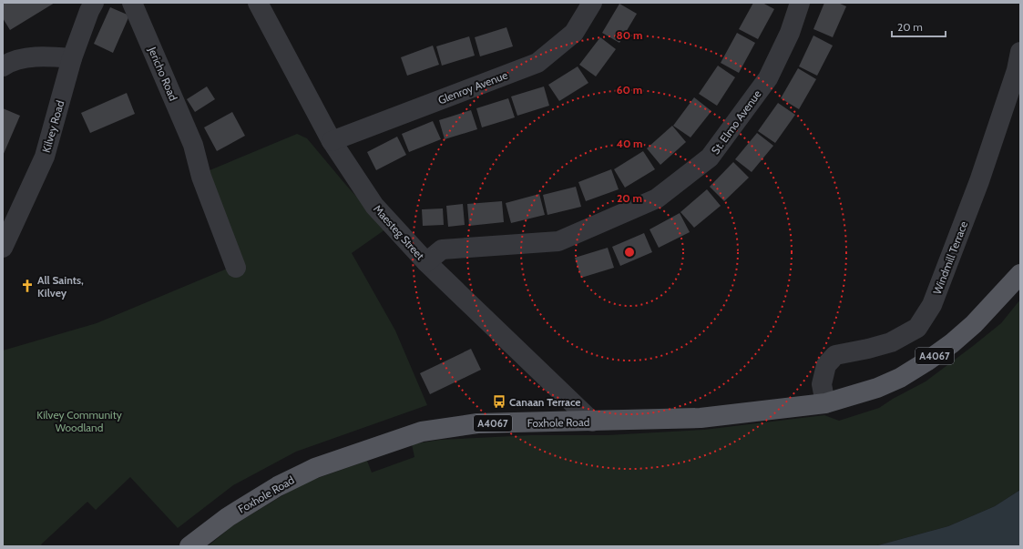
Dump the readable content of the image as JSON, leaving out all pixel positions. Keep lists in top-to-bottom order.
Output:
{
  "streets": {
    "main road": ["A4067", "Foxhole Road"],
    "street": [
      "Jericho Road",
      "Glenroy Avenue",
      "St. Elmo Avenue",
      "Kilvey Road",
      "Maesteg Street",
      "Windmill Terrace"
    ]
  },
  "crossings": [
    ["Glenroy Avenue", "Maesteg Street"],
    ["St. Elmo Avenue", "Maesteg Street"],
    ["Maesteg Street", "Foxhole Road"],
    ["Windmill Terrace", "A4067"],
    ["Windmill Terrace", "Foxhole Road"],
    ["A4067", "Foxhole Road"]
  ],
  "parks": ["Kilvey Community Woodland"],
  "places": {
    "church": ["All Saints, Kilvey"],
    "bus stop": ["Canaan Terrace"]
  },
  "scale_bar": "20 m",
  "rings": [
    "80 m",
    "60 m",
    "40 m",
    "20 m"
  ]
}
